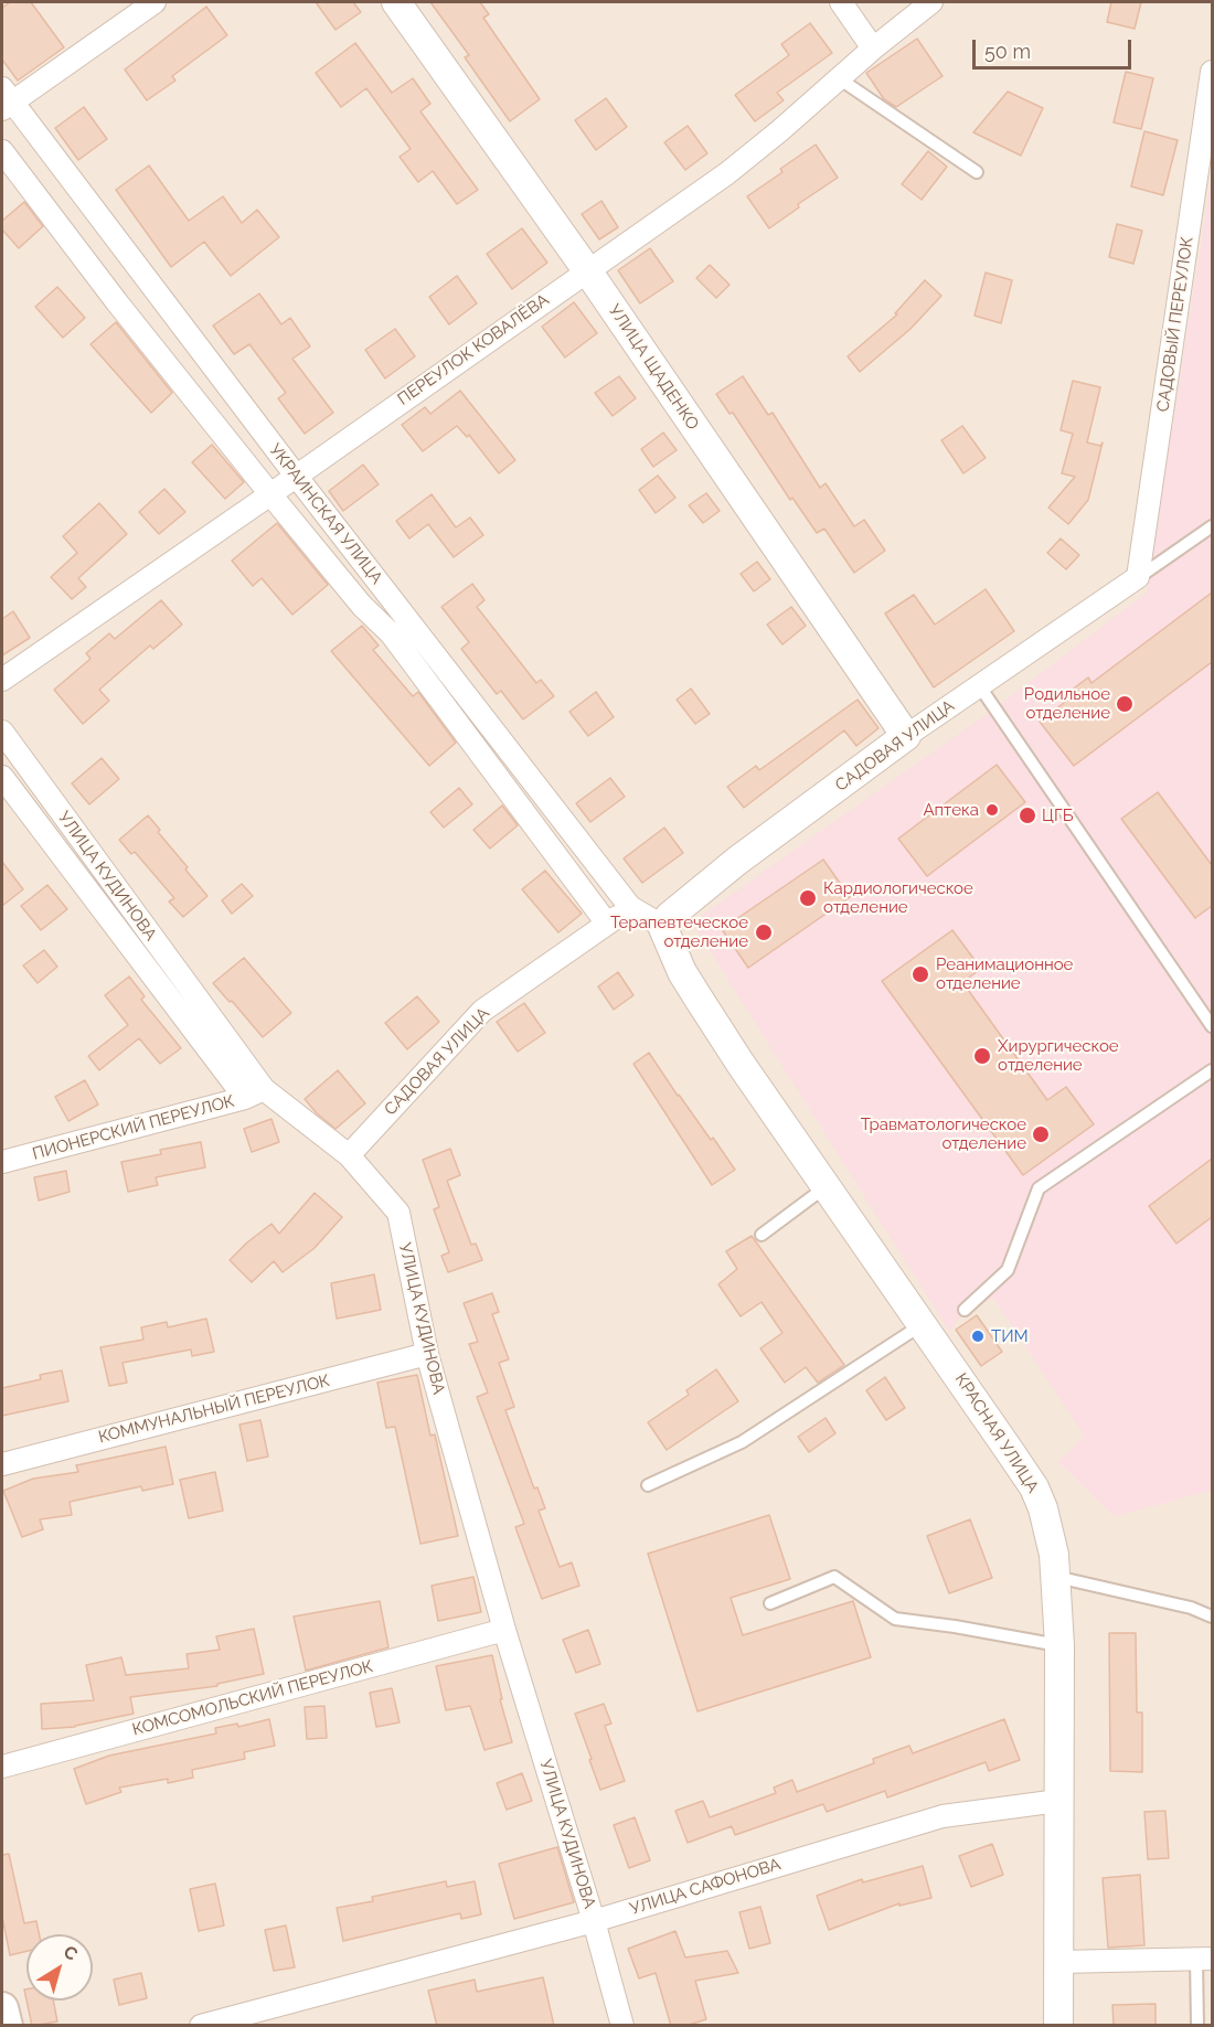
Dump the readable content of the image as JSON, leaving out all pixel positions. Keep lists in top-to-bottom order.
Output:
{
  "streets": {
    "street": [
      "САДОВЫЙ ПЕРЕУЛОК",
      "ПЕРЕУЛОК КОВАЛЁВА",
      "УЛИЦА ЩАДЕНКО",
      "УКРАИНСКАЯ УЛИЦА",
      "САДОВАЯ УЛИЦА",
      "УЛИЦА КУДИНОВА",
      "ПИОНЕРСКИЙ ПЕРЕУЛОК",
      "КОММУНАЛЬНЫЙ ПЕРЕУЛОК",
      "КРАСНАЯ УЛИЦА",
      "КОМСОМОЛЬСКИЙ ПЕРЕУЛОК",
      "УЛИЦА САФОНОВА"
    ]
  },
  "crossings": [
    ["САДОВЫЙ ПЕРЕУЛОК", "САДОВАЯ УЛИЦА"],
    ["ПЕРЕУЛОК КОВАЛЁВА", "УЛИЦА ЩАДЕНКО"],
    ["ПЕРЕУЛОК КОВАЛЁВА", "УКРАИНСКАЯ УЛИЦА"],
    ["УЛИЦА ЩАДЕНКО", "САДОВАЯ УЛИЦА"],
    ["УКРАИНСКАЯ УЛИЦА", "САДОВАЯ УЛИЦА"],
    ["УКРАИНСКАЯ УЛИЦА", "КРАСНАЯ УЛИЦА"],
    ["САДОВАЯ УЛИЦА", "УЛИЦА КУДИНОВА"],
    ["САДОВАЯ УЛИЦА", "КРАСНАЯ УЛИЦА"],
    ["УЛИЦА КУДИНОВА", "ПИОНЕРСКИЙ ПЕРЕУЛОК"],
    ["УЛИЦА КУДИНОВА", "КОММУНАЛЬНЫЙ ПЕРЕУЛОК"],
    ["УЛИЦА КУДИНОВА", "КОМСОМОЛЬСКИЙ ПЕРЕУЛОК"],
    ["УЛИЦА КУДИНОВА", "УЛИЦА САФОНОВА"],
    ["КРАСНАЯ УЛИЦА", "УЛИЦА САФОНОВА"]
  ],
  "places": [
    "Родильное отделение",
    "Аптека",
    "ЦГБ",
    "Кардиологическое отделение",
    "Терапевтеческое отделение",
    "Реанимационное отделение",
    "Хирургическое отделение",
    "Травматологическое отделение",
    "ТИМ"
  ],
  "scale_bar": "50 m",
  "north": "top right"
}
